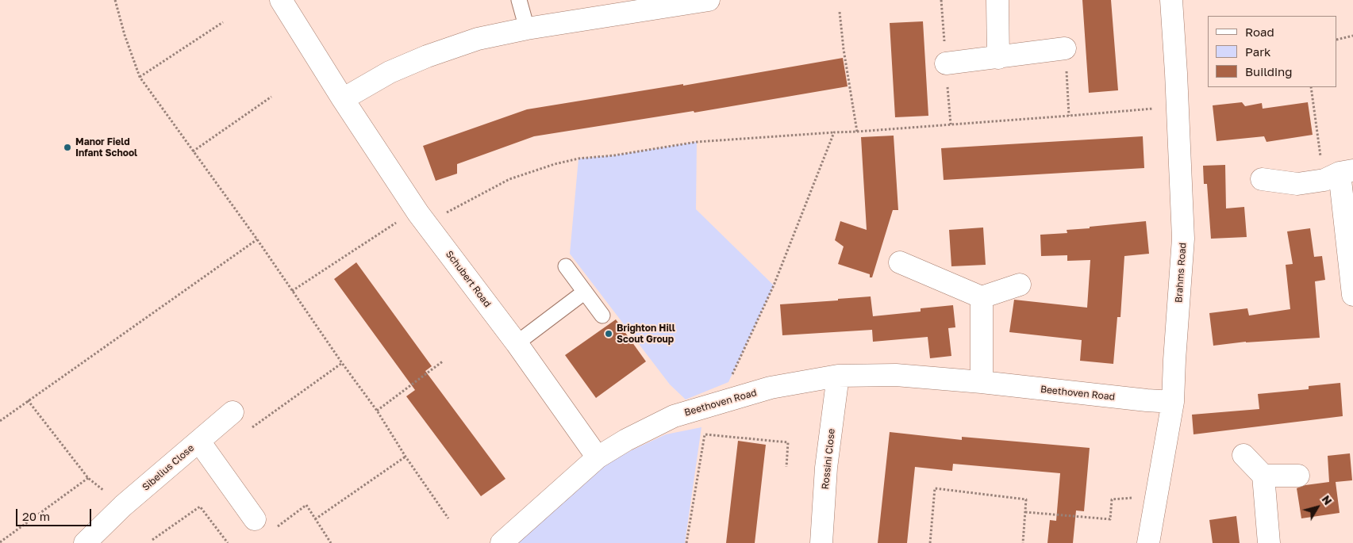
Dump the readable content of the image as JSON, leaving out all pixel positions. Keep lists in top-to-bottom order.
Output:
{
  "streets": {
    "street": [
      "Brahms Road",
      "Schubert Road",
      "Beethoven Road",
      "Rossini Close",
      "Sibelius Close"
    ]
  },
  "crossings": [
    ["Brahms Road", "Beethoven Road"],
    ["Schubert Road", "Beethoven Road"],
    ["Beethoven Road", "Rossini Close"]
  ],
  "places": ["Manor Field Infant School", "Brighton Hill Scout Group"],
  "legend": ["Road", "Park", "Building"],
  "scale_bar": "20 m",
  "north": "top right"
}
